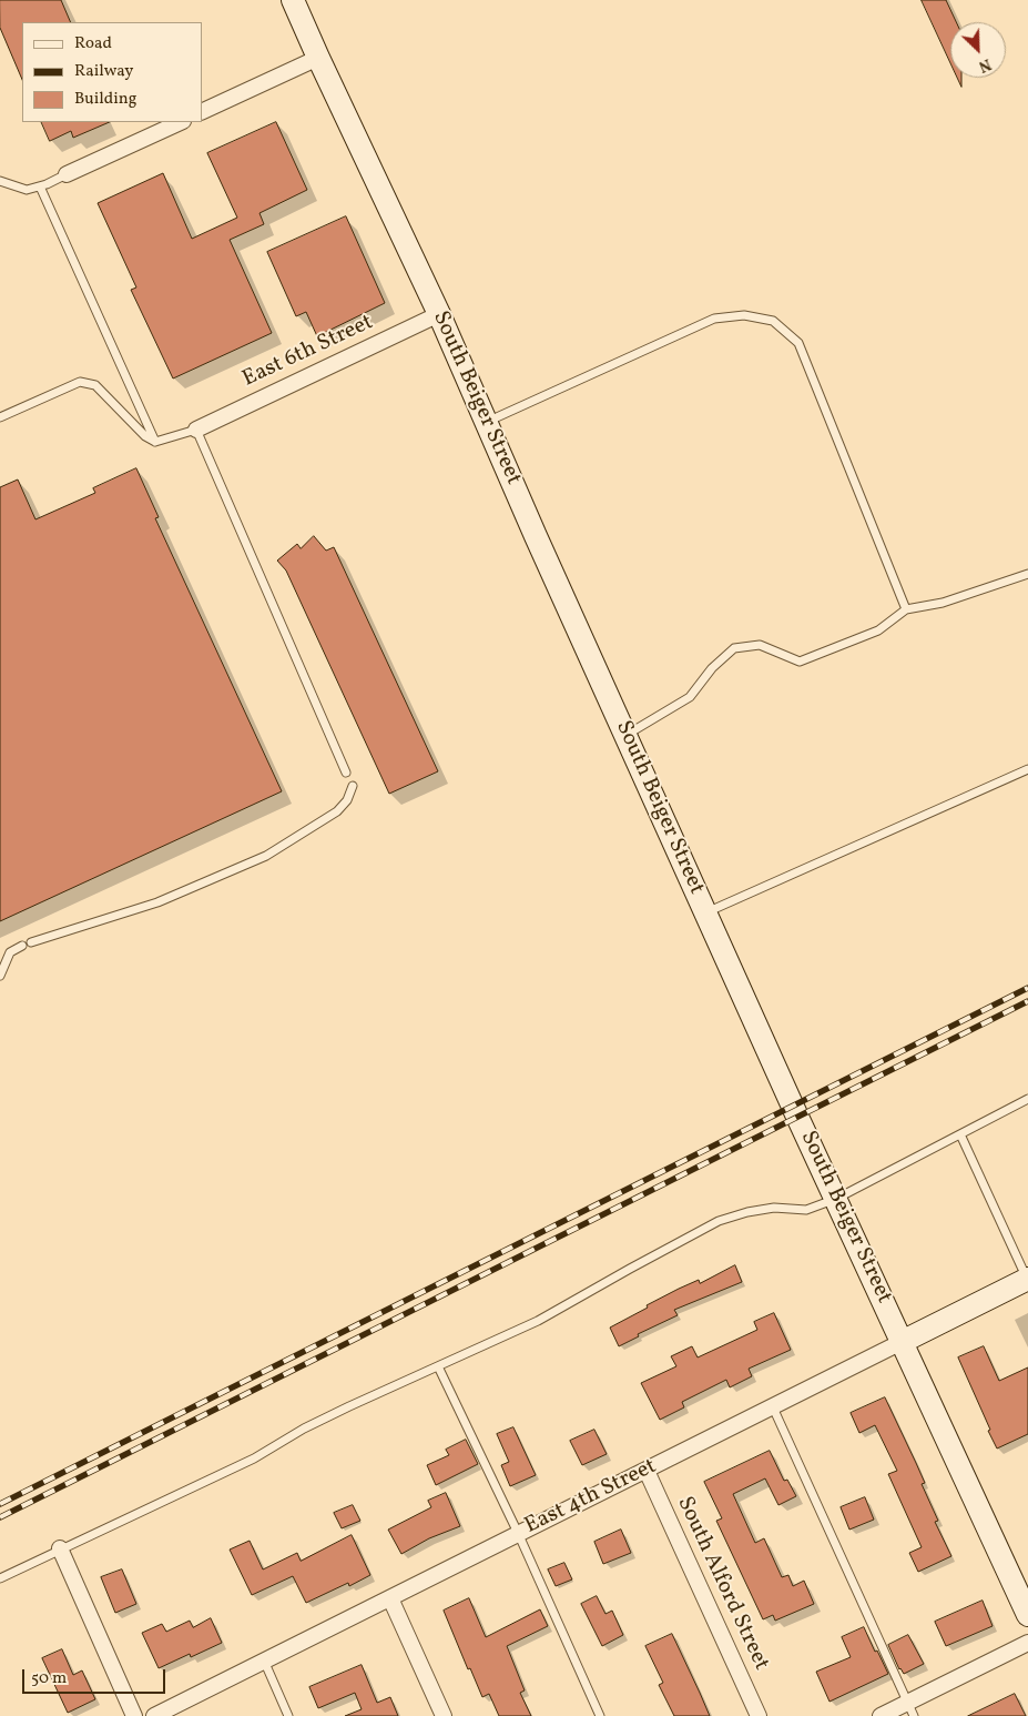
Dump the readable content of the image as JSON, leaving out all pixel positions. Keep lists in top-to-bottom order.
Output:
{
  "streets": {
    "street": [
      "East 6th Street",
      "South Beiger Street",
      "East 4th Street",
      "South Alford Street"
    ]
  },
  "crossings": [
    ["East 6th Street", "South Beiger Street"],
    ["South Beiger Street", "East 4th Street"],
    ["East 4th Street", "South Alford Street"]
  ],
  "legend": ["Road", "Railway", "Building"],
  "scale_bar": "50 m",
  "north": "bottom right"
}
